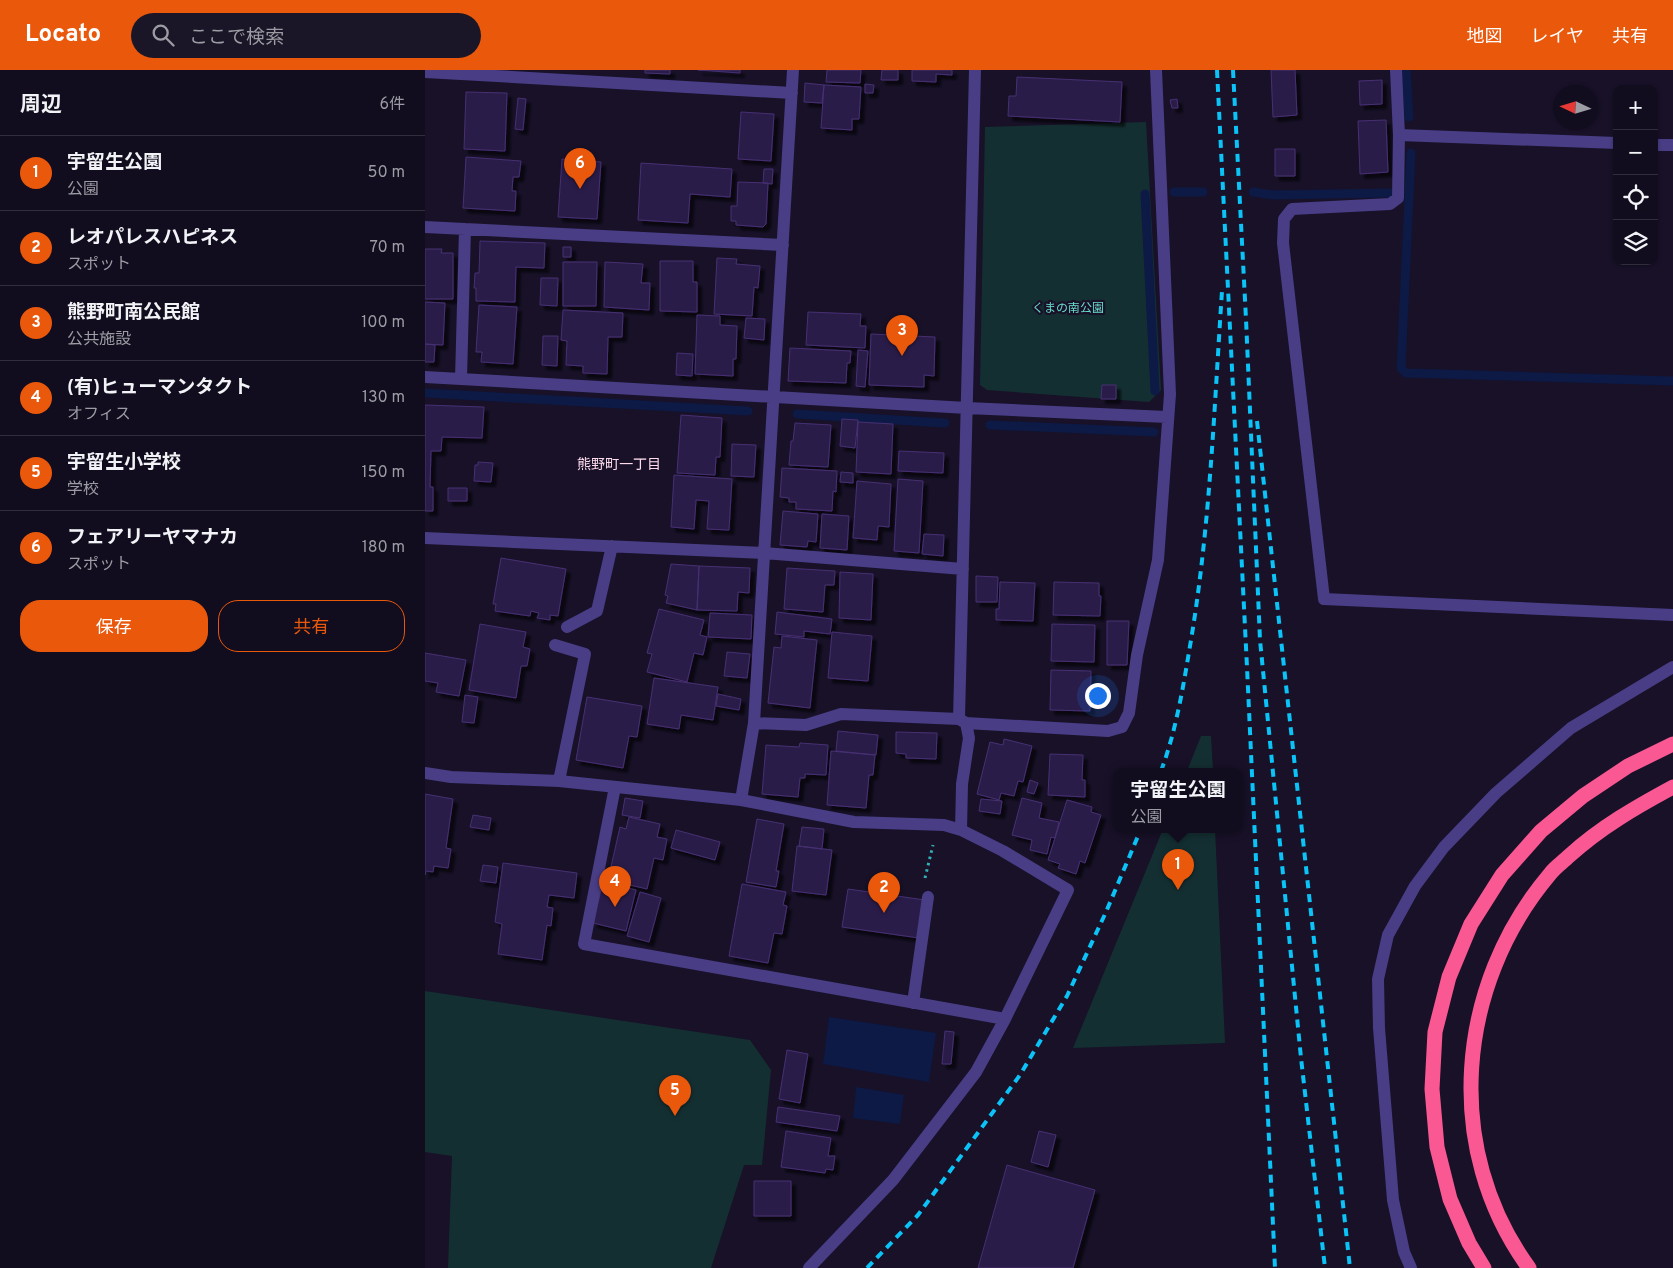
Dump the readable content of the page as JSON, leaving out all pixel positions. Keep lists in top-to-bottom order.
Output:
{
  "districts": ["熊野町一丁目"],
  "parks": ["くまの南公園"],
  "north": "left",
  "page": {
    "header": "Locato",
    "search": "ここで検索",
    "nav": ["地図", "レイヤ", "共有"],
    "heading": ["周辺", "6件"],
    "map_buttons": ["+", "−"],
    "list": [
      {
        "mark": "1",
        "name": "宇留生公園",
        "note": "公園",
        "value": "50 m"
      },
      {
        "mark": "2",
        "name": "レオパレスハピネス",
        "note": "スポット",
        "value": "70 m"
      },
      {
        "mark": "3",
        "name": "熊野町南公民館",
        "note": "公共施設",
        "value": "100 m"
      },
      {
        "mark": "4",
        "name": "(有)ヒューマンタクト",
        "note": "オフィス",
        "value": "130 m"
      },
      {
        "mark": "5",
        "name": "宇留生小学校",
        "note": "学校",
        "value": "150 m"
      },
      {
        "mark": "6",
        "name": "フェアリーヤマナカ",
        "note": "スポット",
        "value": "180 m"
      }
    ],
    "pins": [
      "6",
      "3",
      "1",
      "4",
      "2",
      "5"
    ],
    "buttons": ["保存", "共有"],
    "popup": ["宇留生公園", "公園"]
  }
}
